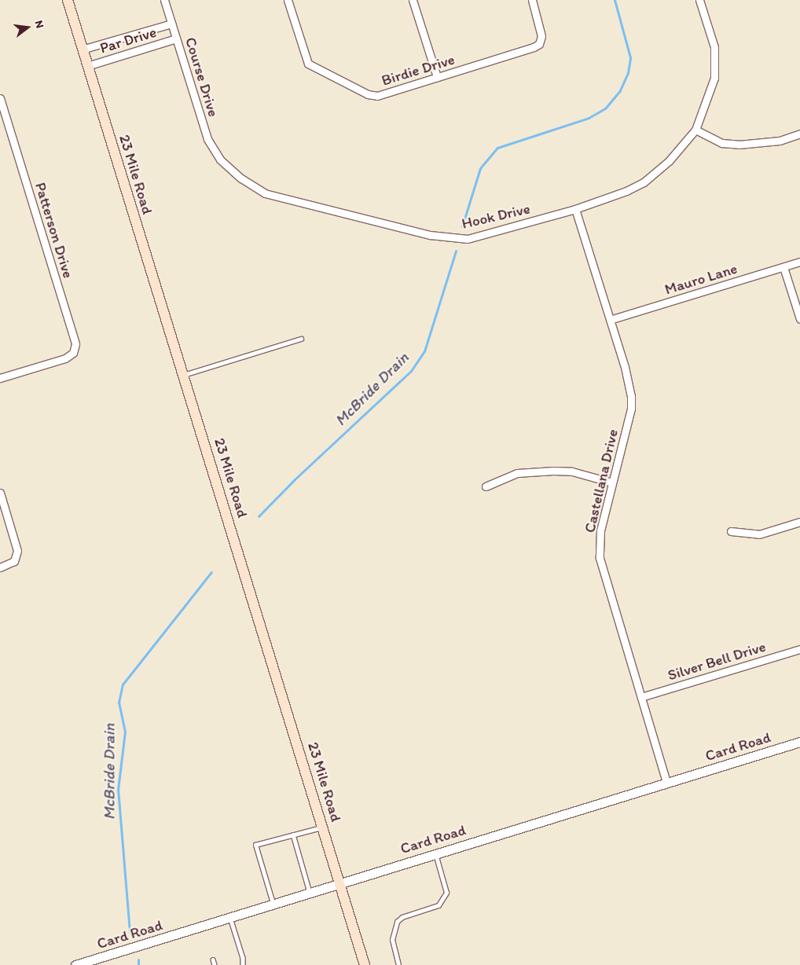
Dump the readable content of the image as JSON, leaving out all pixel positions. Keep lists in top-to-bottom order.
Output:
{
  "streets": {
    "main road": ["23 Mile Road"],
    "street": [
      "Par Drive",
      "Birdie Drive",
      "Course Drive",
      "Hook Drive",
      "Patterson Drive",
      "Mauro Lane",
      "Castellana Drive",
      "Silver Bell Drive",
      "Card Road"
    ]
  },
  "crossings": [
    ["Par Drive", "Course Drive"],
    ["Par Drive", "23 Mile Road"],
    ["Course Drive", "Hook Drive"],
    ["23 Mile Road", "Card Road"],
    ["Hook Drive", "Castellana Drive"],
    ["Mauro Lane", "Castellana Drive"],
    ["Castellana Drive", "Silver Bell Drive"],
    ["Castellana Drive", "Card Road"]
  ],
  "water": ["McBride Drain"],
  "north": "right"
}
